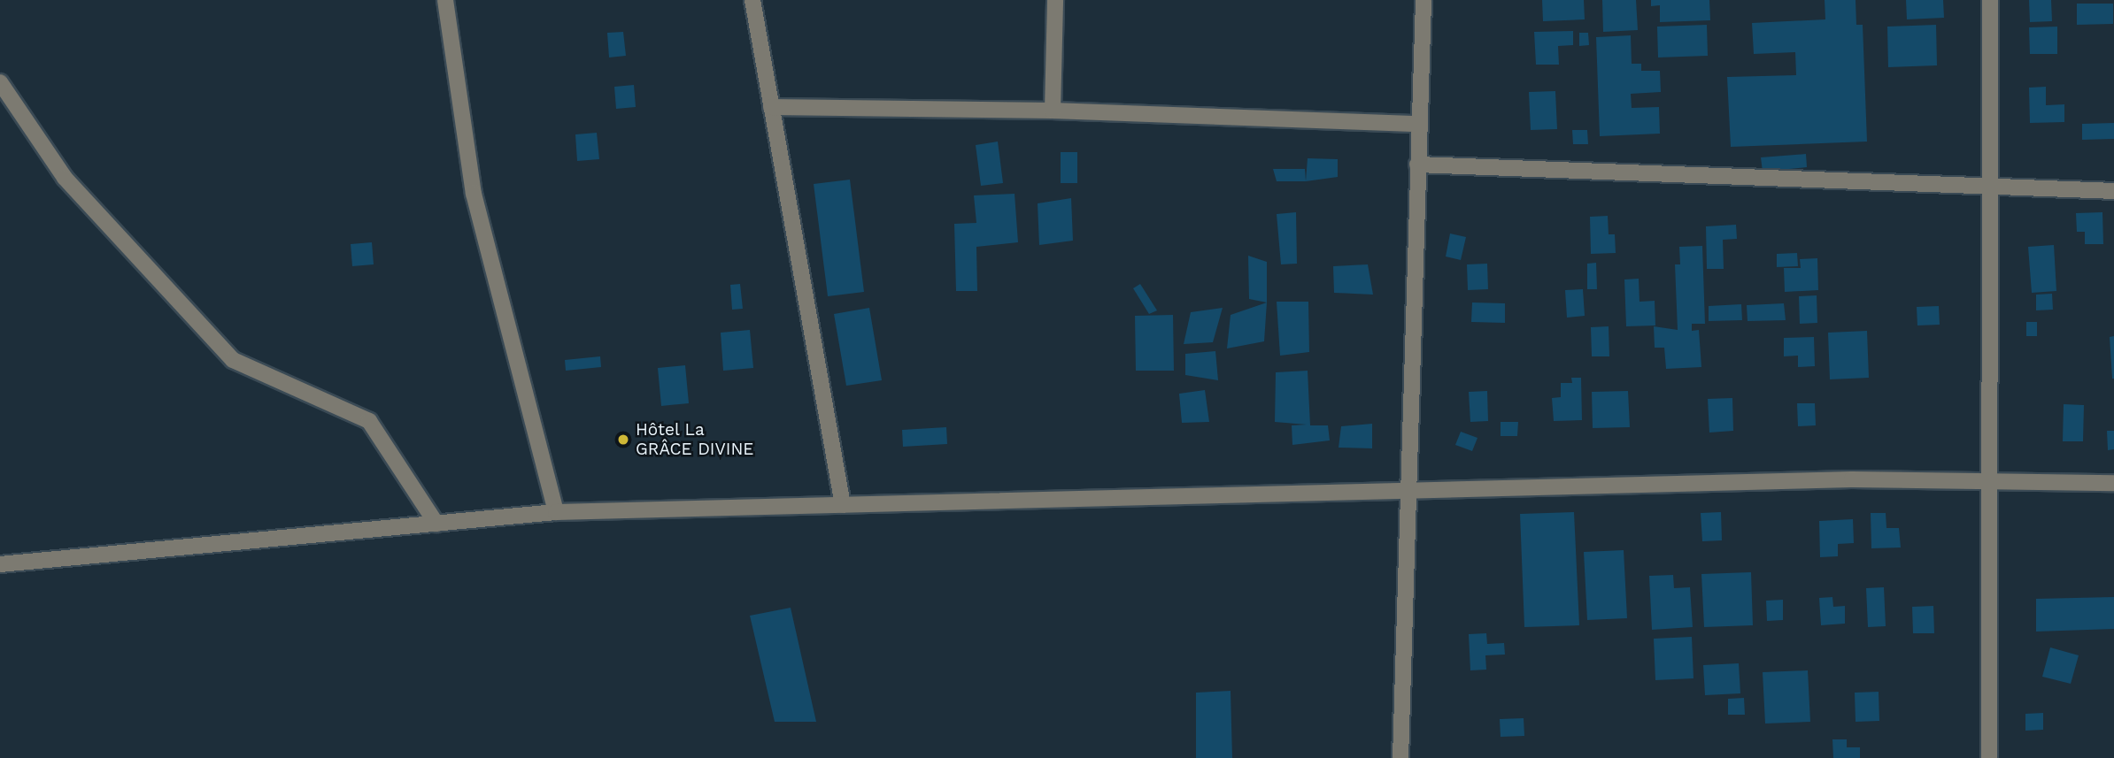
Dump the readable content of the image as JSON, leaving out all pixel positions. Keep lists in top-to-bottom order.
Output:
{
  "places": ["Hôtel La GRÂCE DIVINE"]
}
